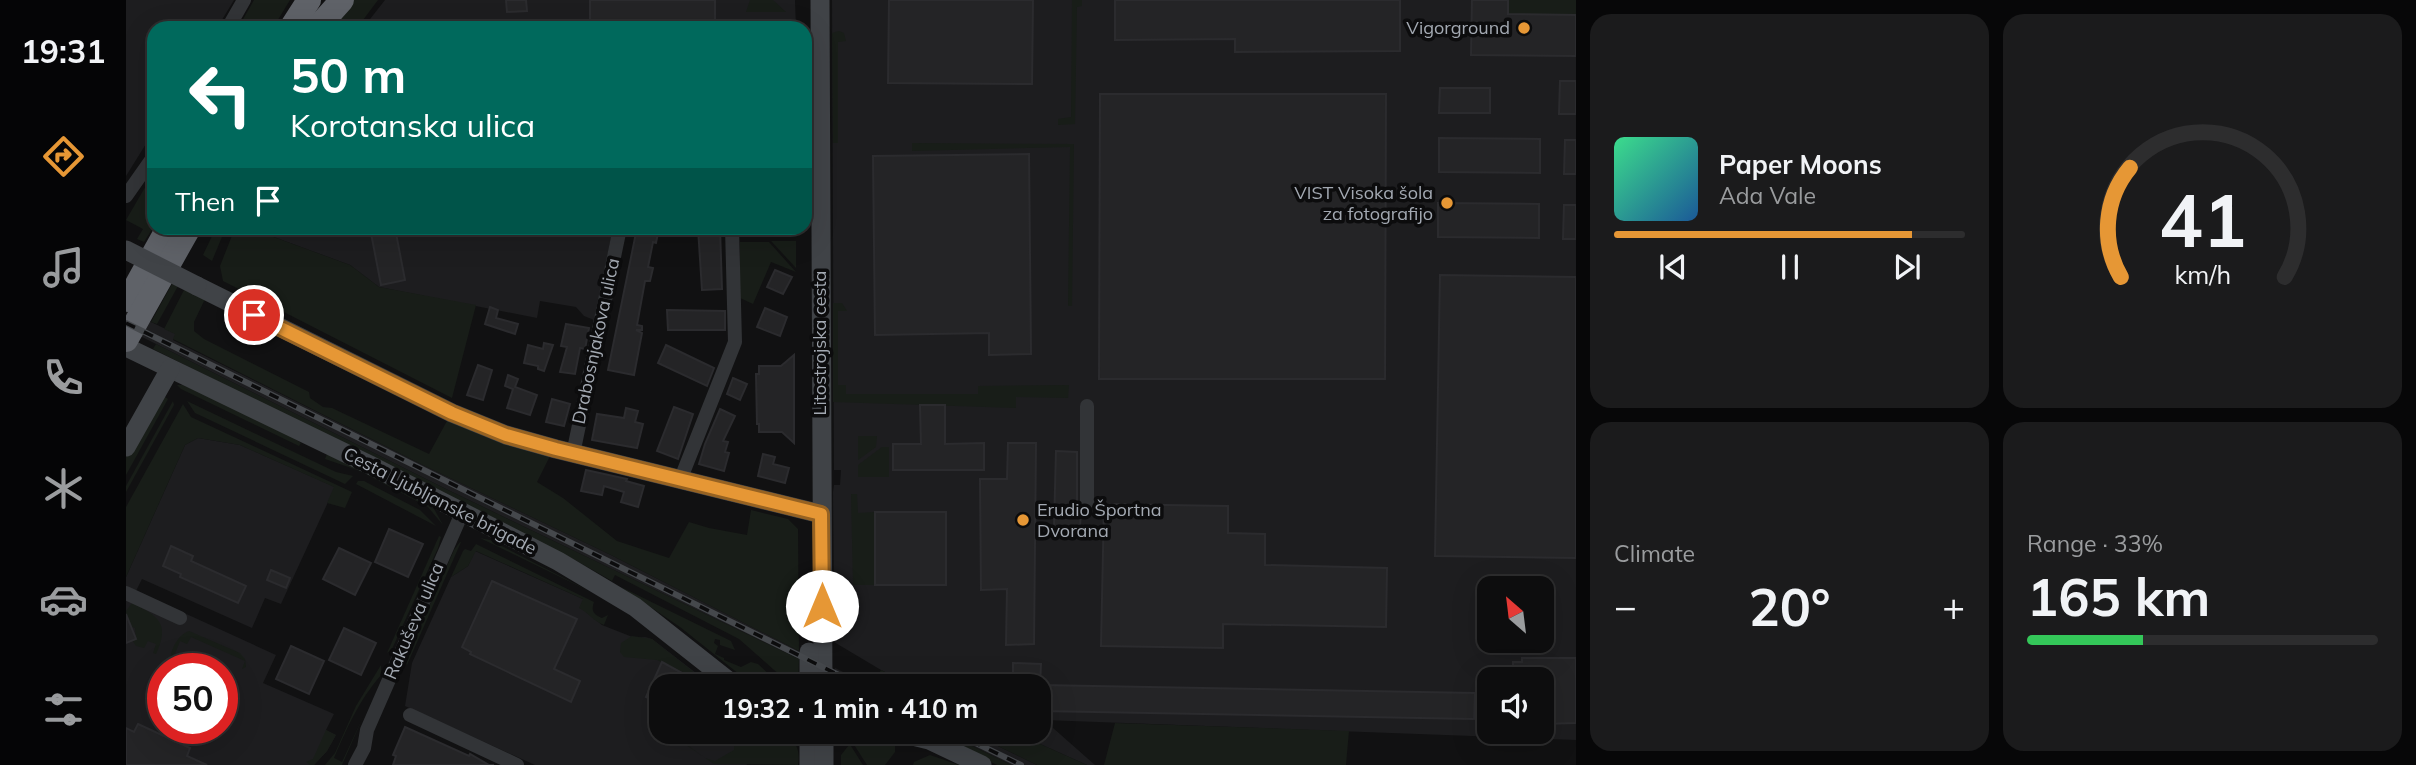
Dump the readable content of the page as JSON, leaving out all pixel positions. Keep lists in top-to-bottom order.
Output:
{
  "streets": {
    "street": [
      "Drabosnjakova ulica",
      "Litostrojska cesta",
      "Cesta Ljubljanske brigade",
      "Rakuševa ulica"
    ]
  },
  "crossings": [
    ["Cesta Ljubljanske brigade", "Rakuševa ulica"]
  ],
  "places": ["Vigorground", "VIST Visoka šola za fotografijo", "Erudio Športna Dvorana"],
  "north": "top left",
  "page": {
    "tabs": "19:31",
    "turn": ["50 m", "Korotanska ulica"],
    "song": ["Paper Moons", "Ada Vale"],
    "then": "Then",
    "tile": [
      "Climate",
      ["Range · 33%", "165 km"]
    ],
    "heat": ["−", "20°", "+"],
    "limit": "50",
    "trip": "19:32 · 1 min · 410 m",
    "gauge": ["41", "km/h"]
  }
}
